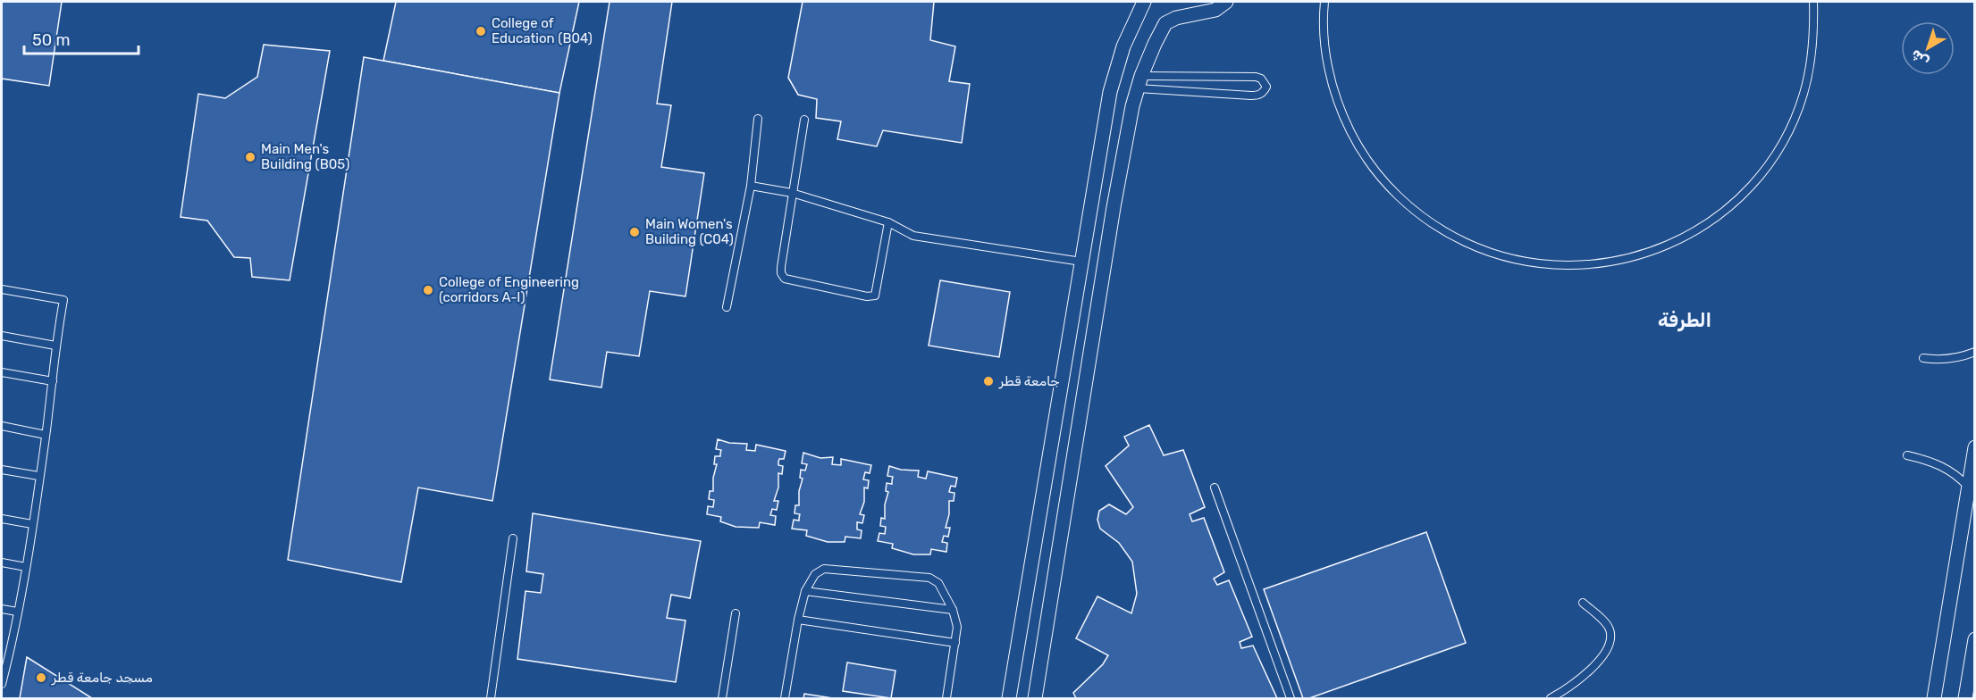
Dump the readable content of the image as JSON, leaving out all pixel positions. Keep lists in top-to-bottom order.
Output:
{
  "districts": ["الطرفة"],
  "places": [
    "College of Education (B04)",
    "Main Men's Building (B05)",
    "Main Women's Building (C04)",
    "College of Engineering (corridors A-I)",
    "جامعة قطر",
    "مسجد جامعة قطر"
  ],
  "scale_bar": "50 m",
  "north": "bottom left"
}
